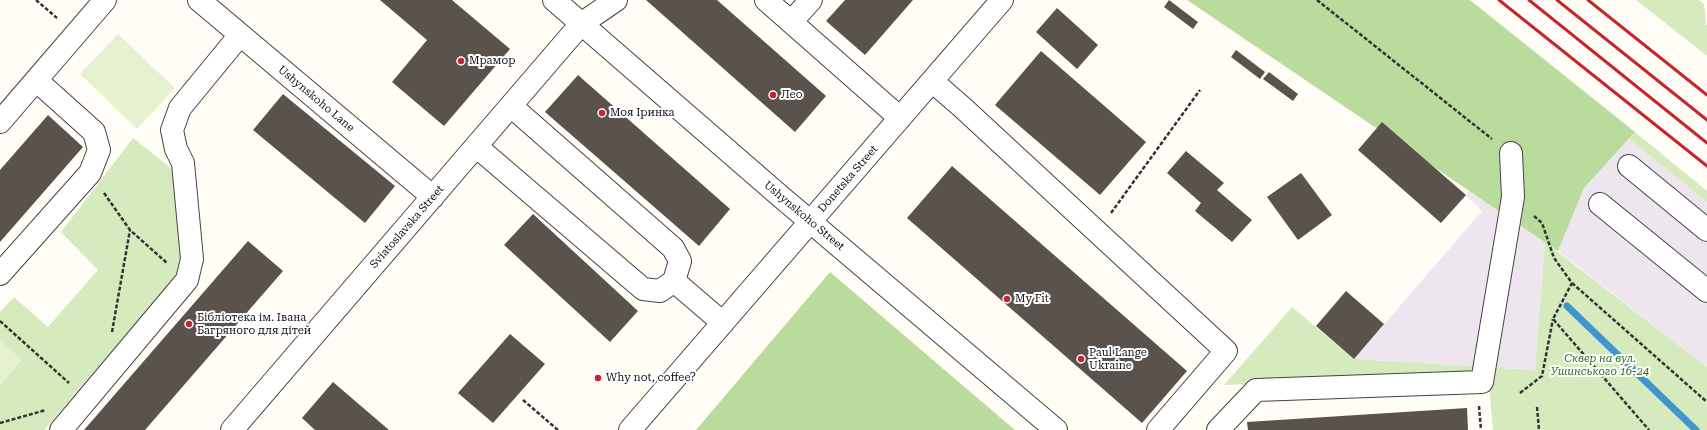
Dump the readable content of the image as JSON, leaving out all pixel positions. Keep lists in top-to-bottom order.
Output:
{
  "streets": {
    "street": [
      "Ushynskoho Lane",
      "Donetska Street",
      "Ushynskoho Street",
      "Sviatoslavska Street"
    ]
  },
  "crossings": [
    ["Ushynskoho Lane", "Sviatoslavska Street"],
    ["Donetska Street", "Ushynskoho Street"],
    ["Ushynskoho Street", "Sviatoslavska Street"]
  ],
  "parks": ["Сквер на вул. Ушинського 16-24"],
  "places": [
    "Мрамор",
    "Лео",
    "Моя Іринка",
    "My Fit",
    "Бібліотека ім. Івана Багряного для дітей",
    "Paul Lange Ukraine",
    "Why not, coffee?"
  ]
}
